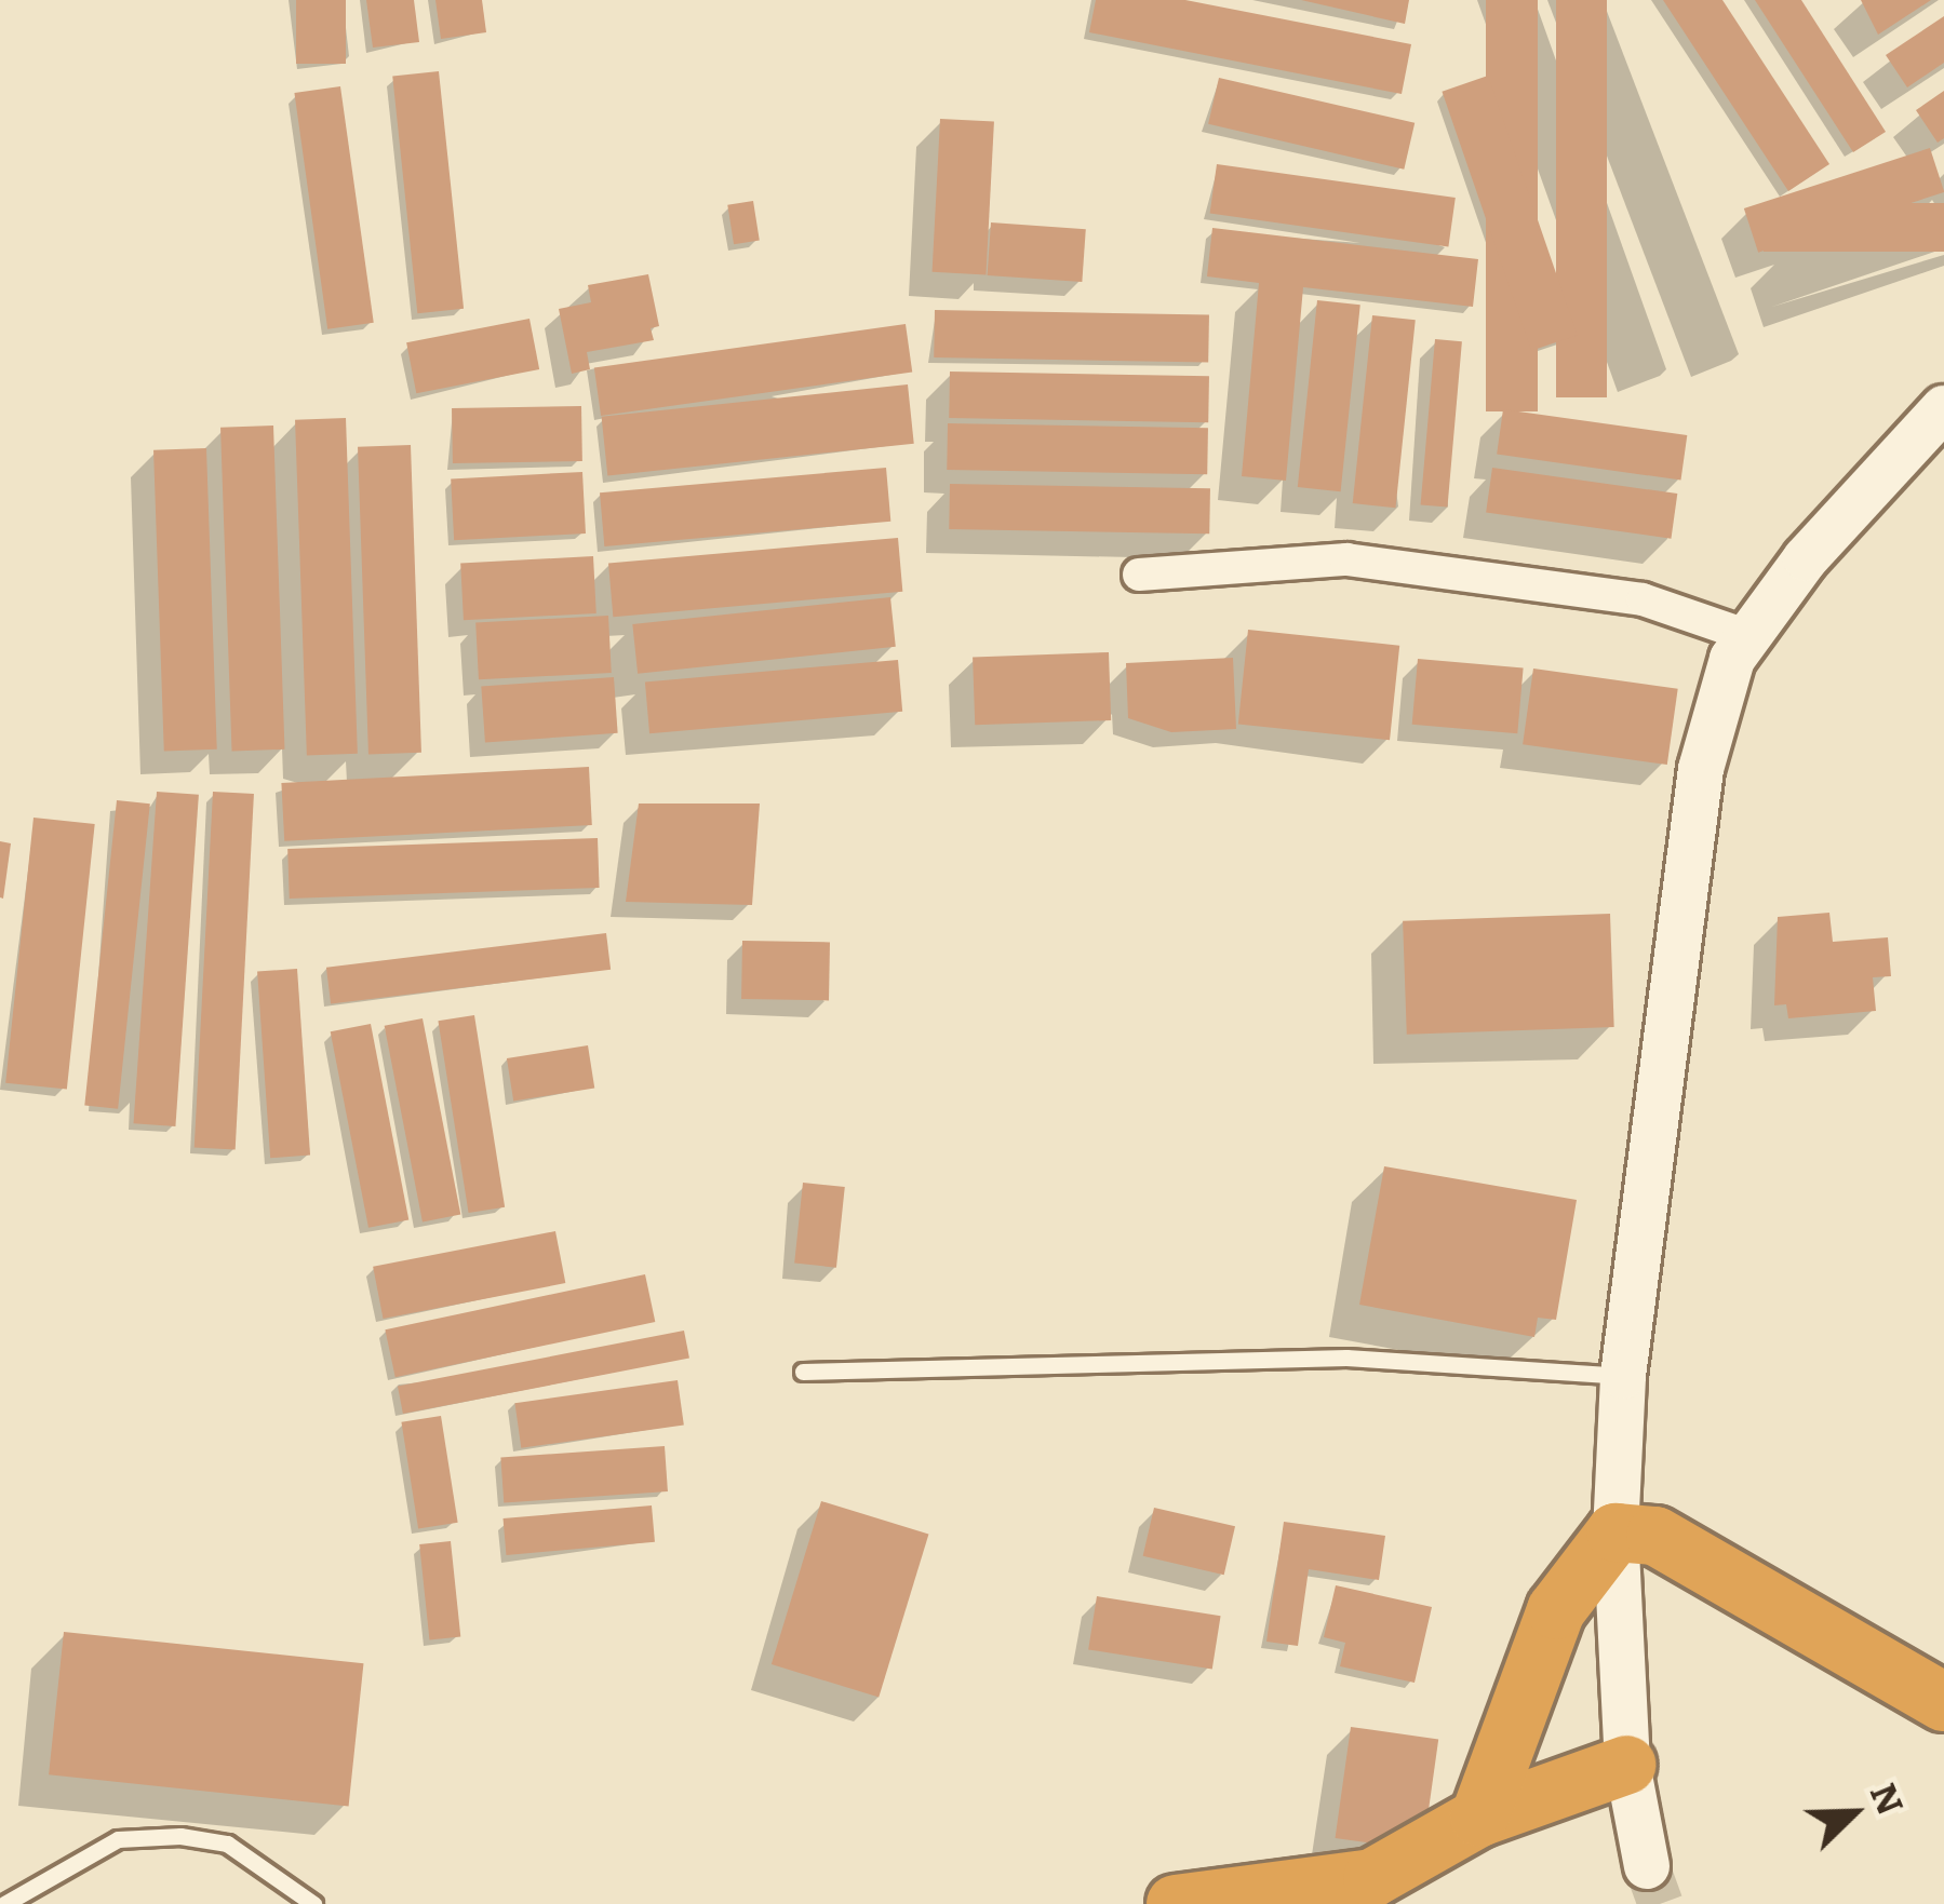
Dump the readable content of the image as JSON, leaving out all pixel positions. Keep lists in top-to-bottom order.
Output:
{
  "north": "top right"
}
